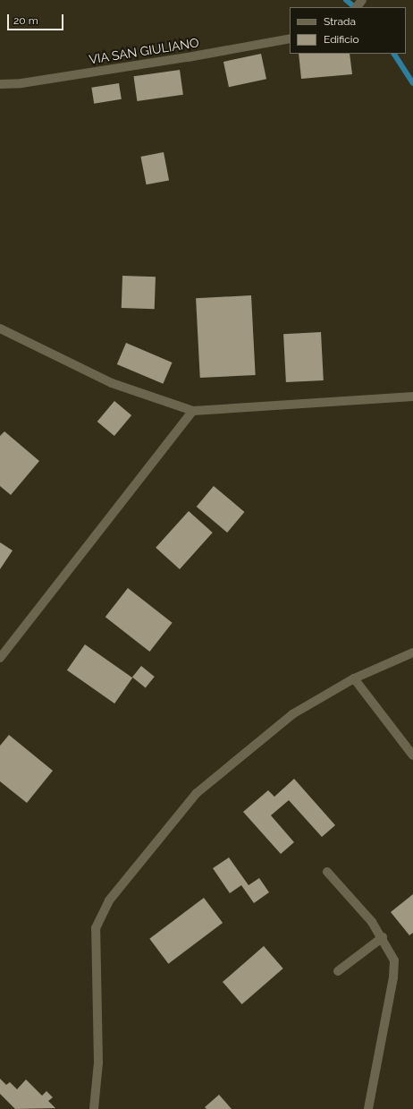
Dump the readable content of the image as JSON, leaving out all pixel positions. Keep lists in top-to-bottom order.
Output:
{
  "streets": {
    "street": ["VIA SAN GIULIANO"]
  },
  "legend": ["Strada", "Edificio"],
  "scale_bar": "20 m"
}
